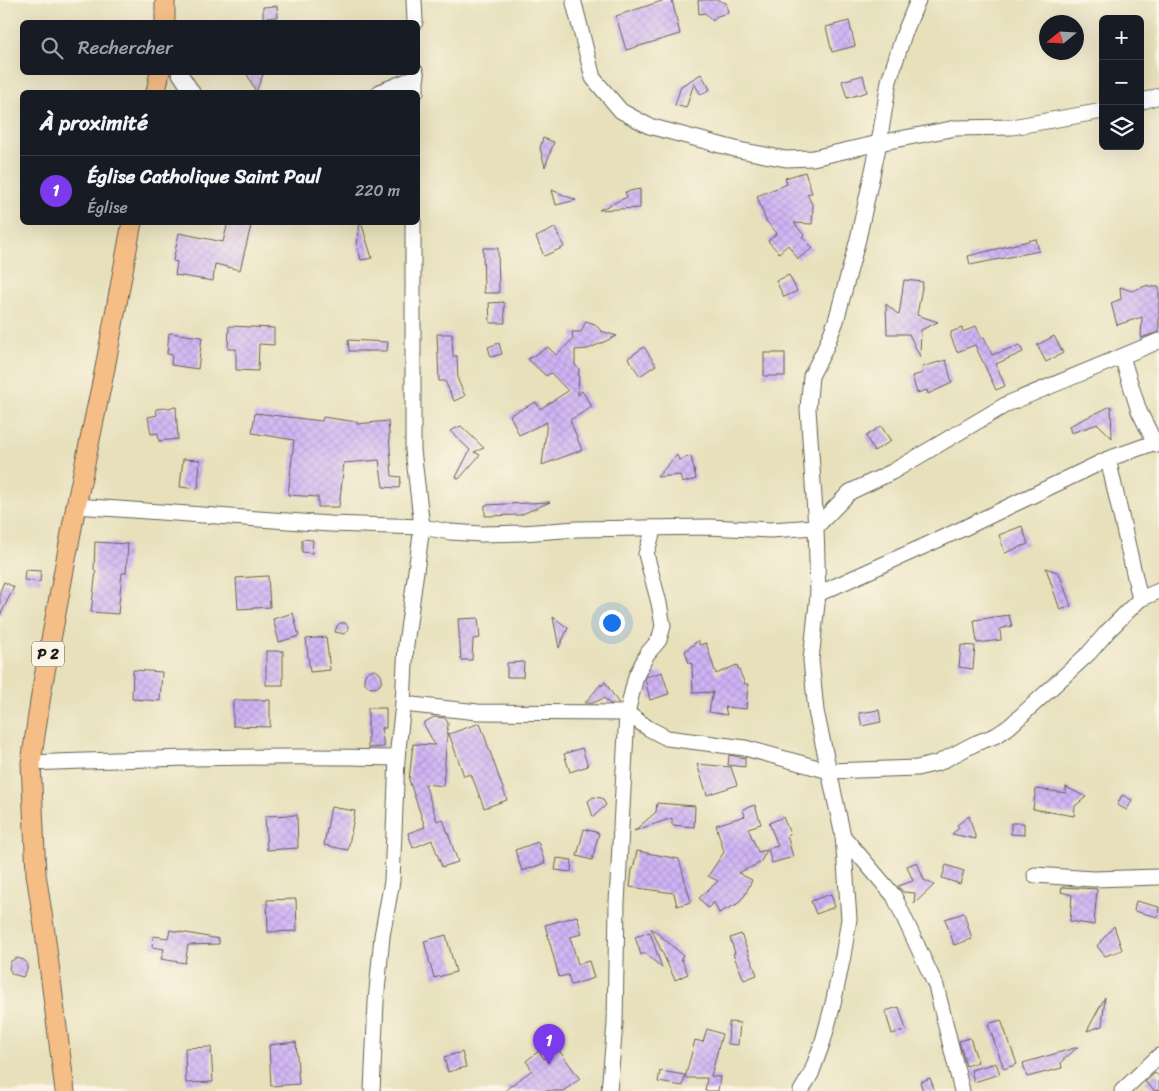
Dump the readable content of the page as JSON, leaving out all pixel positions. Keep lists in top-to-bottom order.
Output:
{
  "streets": {
    "main road": ["P 2"]
  },
  "north": "left",
  "page": {
    "map_buttons": ["+", "−"],
    "search": "Rechercher",
    "heading": "À proximité",
    "list": [
      {
        "mark": "1",
        "name": "Église Catholique Saint Paul",
        "note": "Église",
        "value": "220 m"
      }
    ],
    "pins": "1"
  }
}
